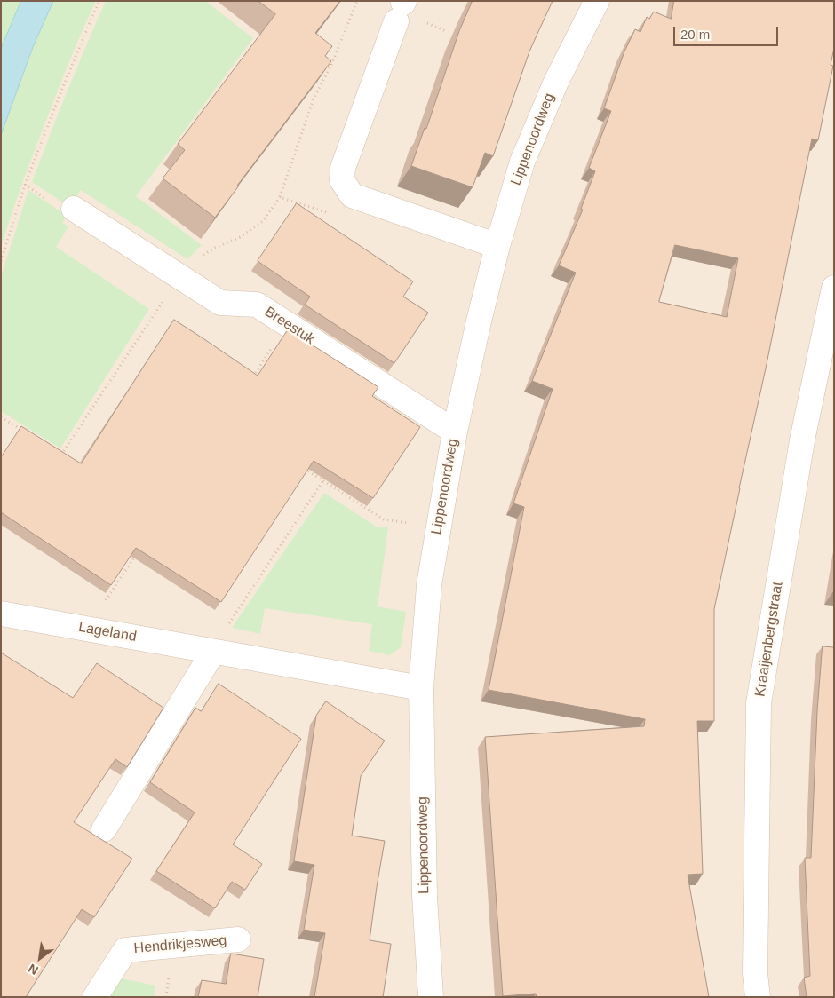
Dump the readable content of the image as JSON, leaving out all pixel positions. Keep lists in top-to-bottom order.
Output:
{
  "streets": {
    "street": [
      "Lippenoordweg",
      "Breestuk",
      "Lageland",
      "Kraaijenbergstraat",
      "Hendrikjesweg"
    ]
  },
  "crossings": [
    ["Lippenoordweg", "Breestuk"],
    ["Lippenoordweg", "Lageland"]
  ],
  "scale_bar": "20 m",
  "north": "bottom left"
}
